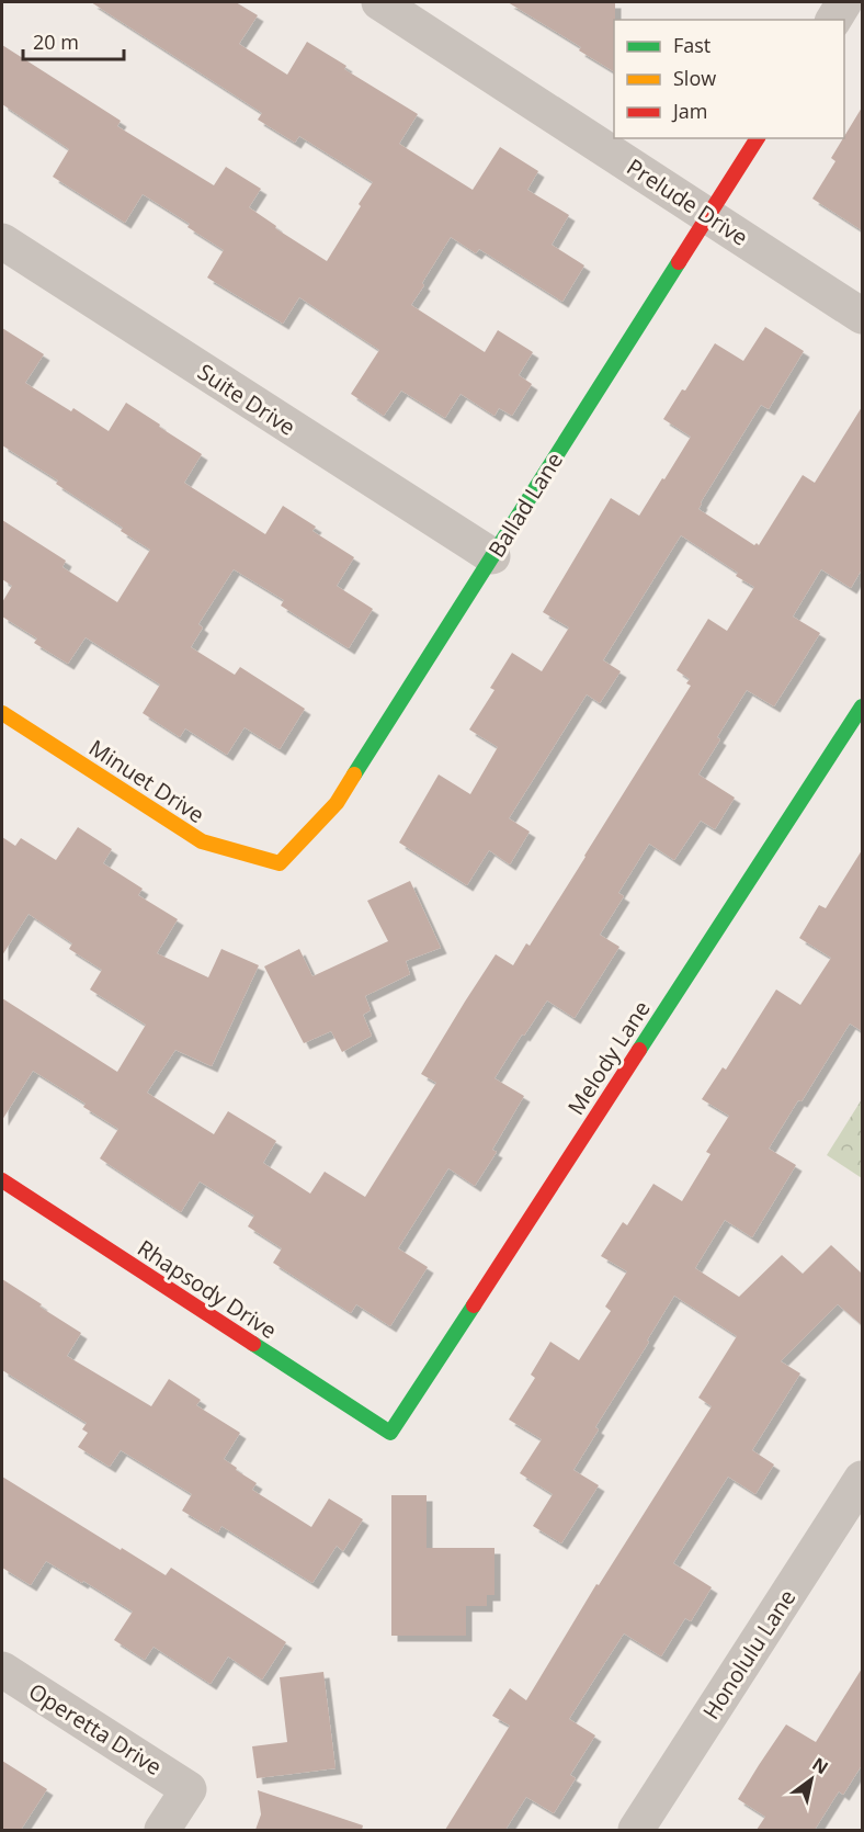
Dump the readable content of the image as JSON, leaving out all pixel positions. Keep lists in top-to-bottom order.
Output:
{
  "streets": {
    "street": [
      "Prelude Drive",
      "Suite Drive",
      "Ballad Lane",
      "Minuet Drive",
      "Melody Lane",
      "Rhapsody Drive",
      "Honolulu Lane",
      "Operetta Drive"
    ]
  },
  "crossings": [
    ["Prelude Drive", "Ballad Lane"],
    ["Suite Drive", "Ballad Lane"],
    ["Ballad Lane", "Minuet Drive"],
    ["Melody Lane", "Rhapsody Drive"]
  ],
  "legend": ["Fast", "Slow", "Jam"],
  "scale_bar": "20 m",
  "north": "top right"
}
